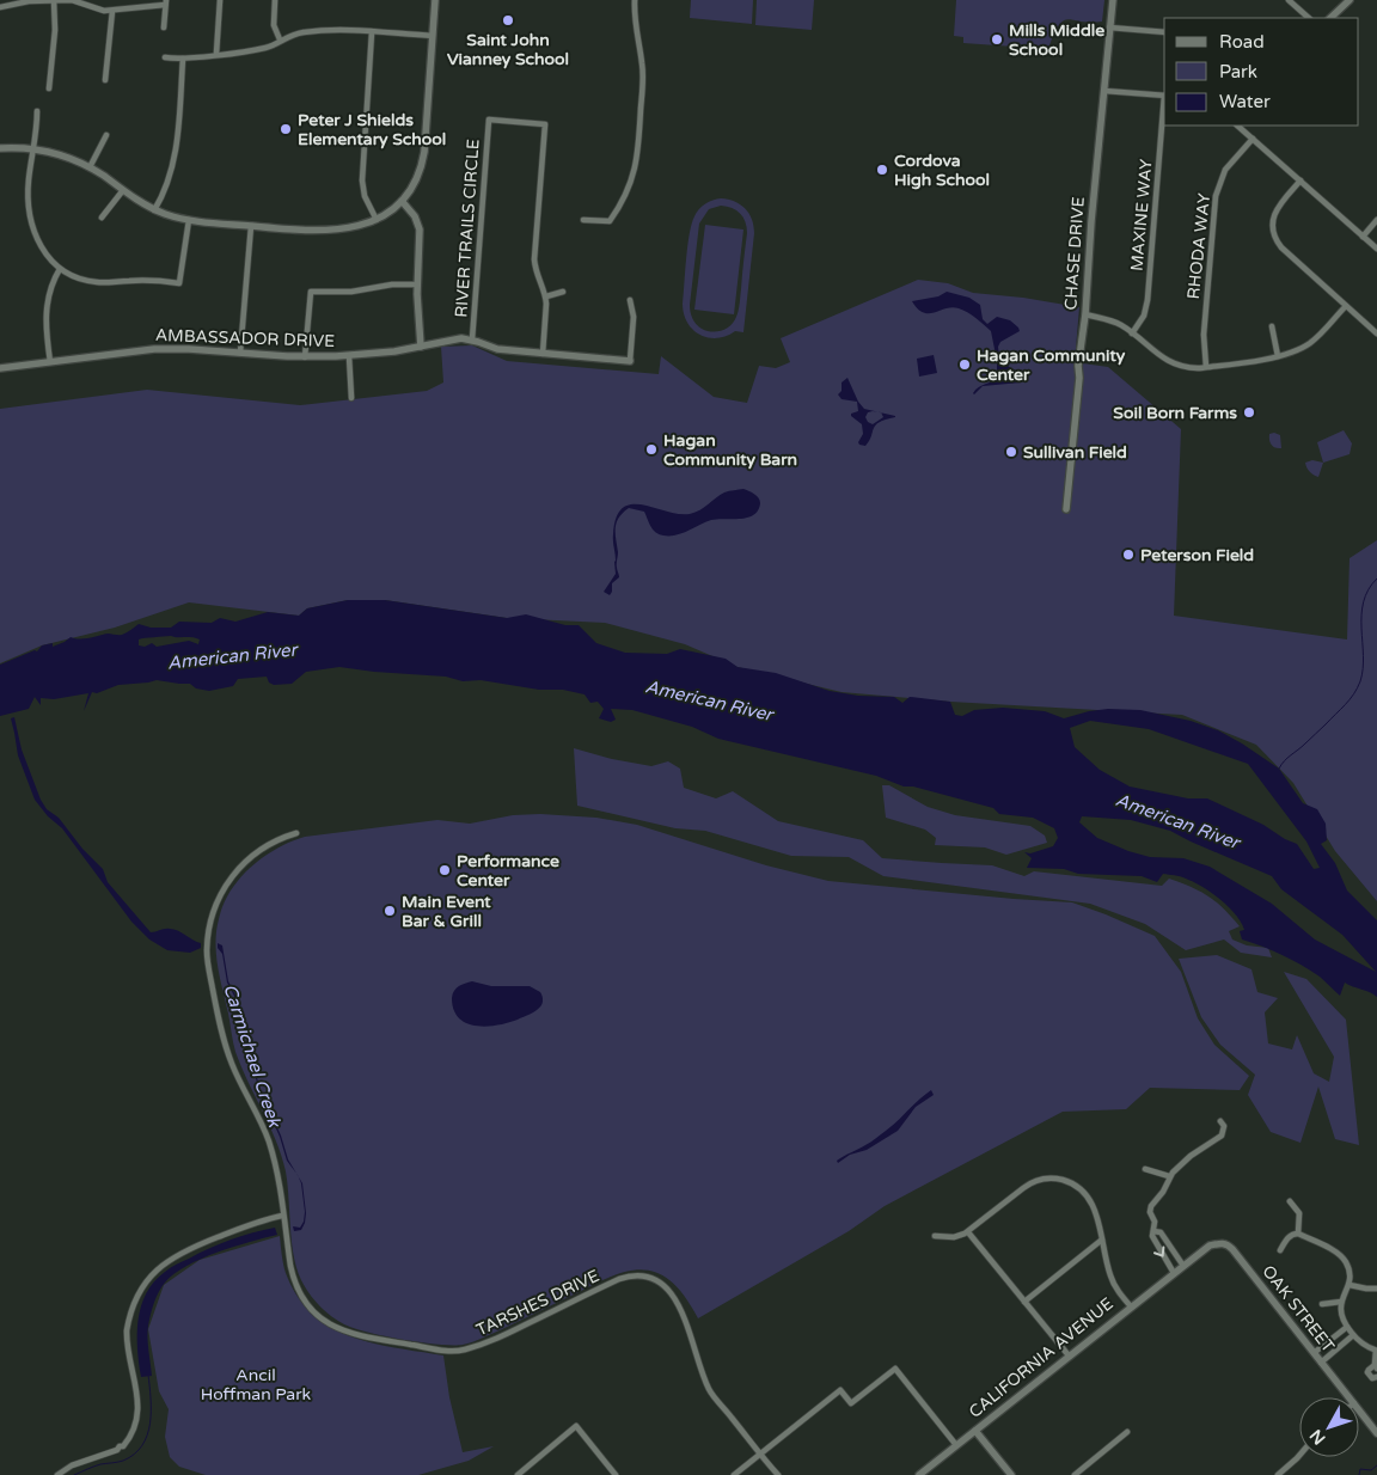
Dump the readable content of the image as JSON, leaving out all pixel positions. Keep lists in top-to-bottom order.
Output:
{
  "streets": {
    "street": [
      "MAXINE WAY",
      "RIVER TRAILS CIRCLE",
      "RHODA WAY",
      "CHASE DRIVE",
      "AMBASSADOR DRIVE",
      "TARSHES DRIVE",
      "OAK STREET",
      "CALIFORNIA AVENUE"
    ]
  },
  "crossings": [
    ["RIVER TRAILS CIRCLE", "AMBASSADOR DRIVE"],
    ["OAK STREET", "CALIFORNIA AVENUE"]
  ],
  "water": ["American River", "Carmichael Creek"],
  "parks": ["Ancil Hoffman Park"],
  "places": [
    "Saint John Vianney School",
    "Mills Middle School",
    "Peter J Shields Elementary School",
    "Cordova High School",
    "Hagan Community Center",
    "Soil Born Farms",
    "Hagan Community Barn",
    "Sullivan Field",
    "Peterson Field",
    "Performance Center",
    "Main Event Bar & Grill"
  ],
  "legend": ["Road", "Park", "Water"],
  "north": "bottom left"
}
